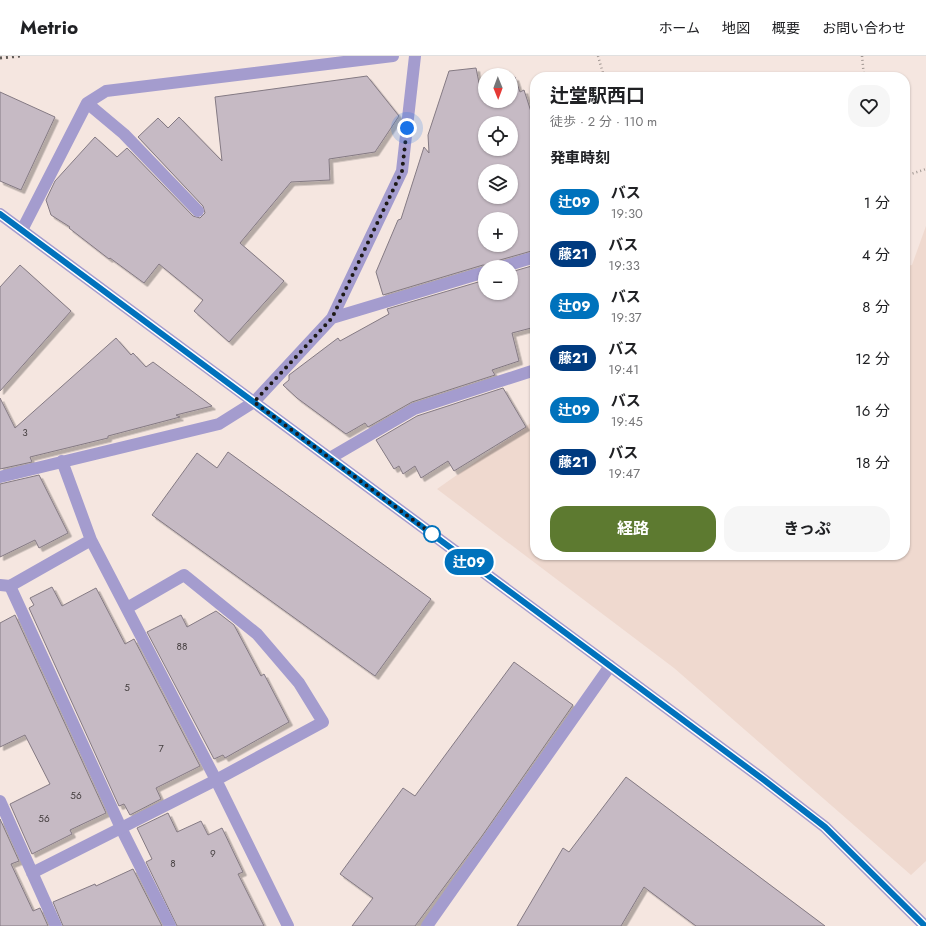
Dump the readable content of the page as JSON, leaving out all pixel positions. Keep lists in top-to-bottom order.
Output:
{
  "lines": ["bus line 辻09"],
  "house_numbers": [
    "3",
    "88",
    "5",
    "7",
    "56",
    "56",
    "9",
    "8"
  ],
  "north": "bottom",
  "page": {
    "header": "Metrio",
    "nav": [
      "ホーム",
      "地図",
      "概要",
      "お問い合わせ"
    ],
    "on_map": "辻09",
    "map_buttons": ["+", "−"],
    "heading": [
      ["辻堂駅西口", "徒歩 · 2 分 · 110 m"],
      "発車時刻"
    ],
    "list": [
      {
        "mark": "辻09",
        "name": "バス",
        "note": "19:30",
        "value": "1 分"
      },
      {
        "mark": "藤21",
        "name": "バス",
        "note": "19:33",
        "value": "4 分"
      },
      {
        "mark": "辻09",
        "name": "バス",
        "note": "19:37",
        "value": "8 分"
      },
      {
        "mark": "藤21",
        "name": "バス",
        "note": "19:41",
        "value": "12 分"
      },
      {
        "mark": "辻09",
        "name": "バス",
        "note": "19:45",
        "value": "16 分"
      },
      {
        "mark": "藤21",
        "name": "バス",
        "note": "19:47",
        "value": "18 分"
      }
    ],
    "buttons": ["経路", "きっぷ"]
  }
}
